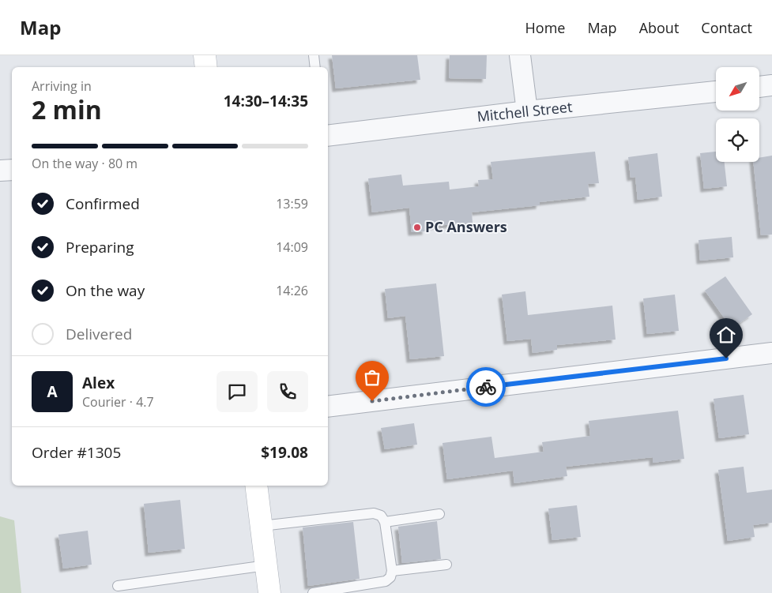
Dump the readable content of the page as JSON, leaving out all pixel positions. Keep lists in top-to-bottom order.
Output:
{
  "streets": {
    "street": ["Mitchell Street"]
  },
  "places": ["PC Answers"],
  "north": "bottom left",
  "page": {
    "header": "Map",
    "nav": [
      "Home",
      "Map",
      "About",
      "Contact"
    ],
    "heading": ["2 min", "Arriving in", "14:30–14:35"],
    "panel": [
      "Alex",
      "Courier · 4.7",
      "Order #1305",
      "$19.08"
    ],
    "bar": "On the way · 80 m",
    "list": [
      ["Confirmed", "13:59"],
      ["Preparing", "14:09"],
      ["On the way", "14:26"],
      "Delivered"
    ],
    "round": "A"
  }
}
